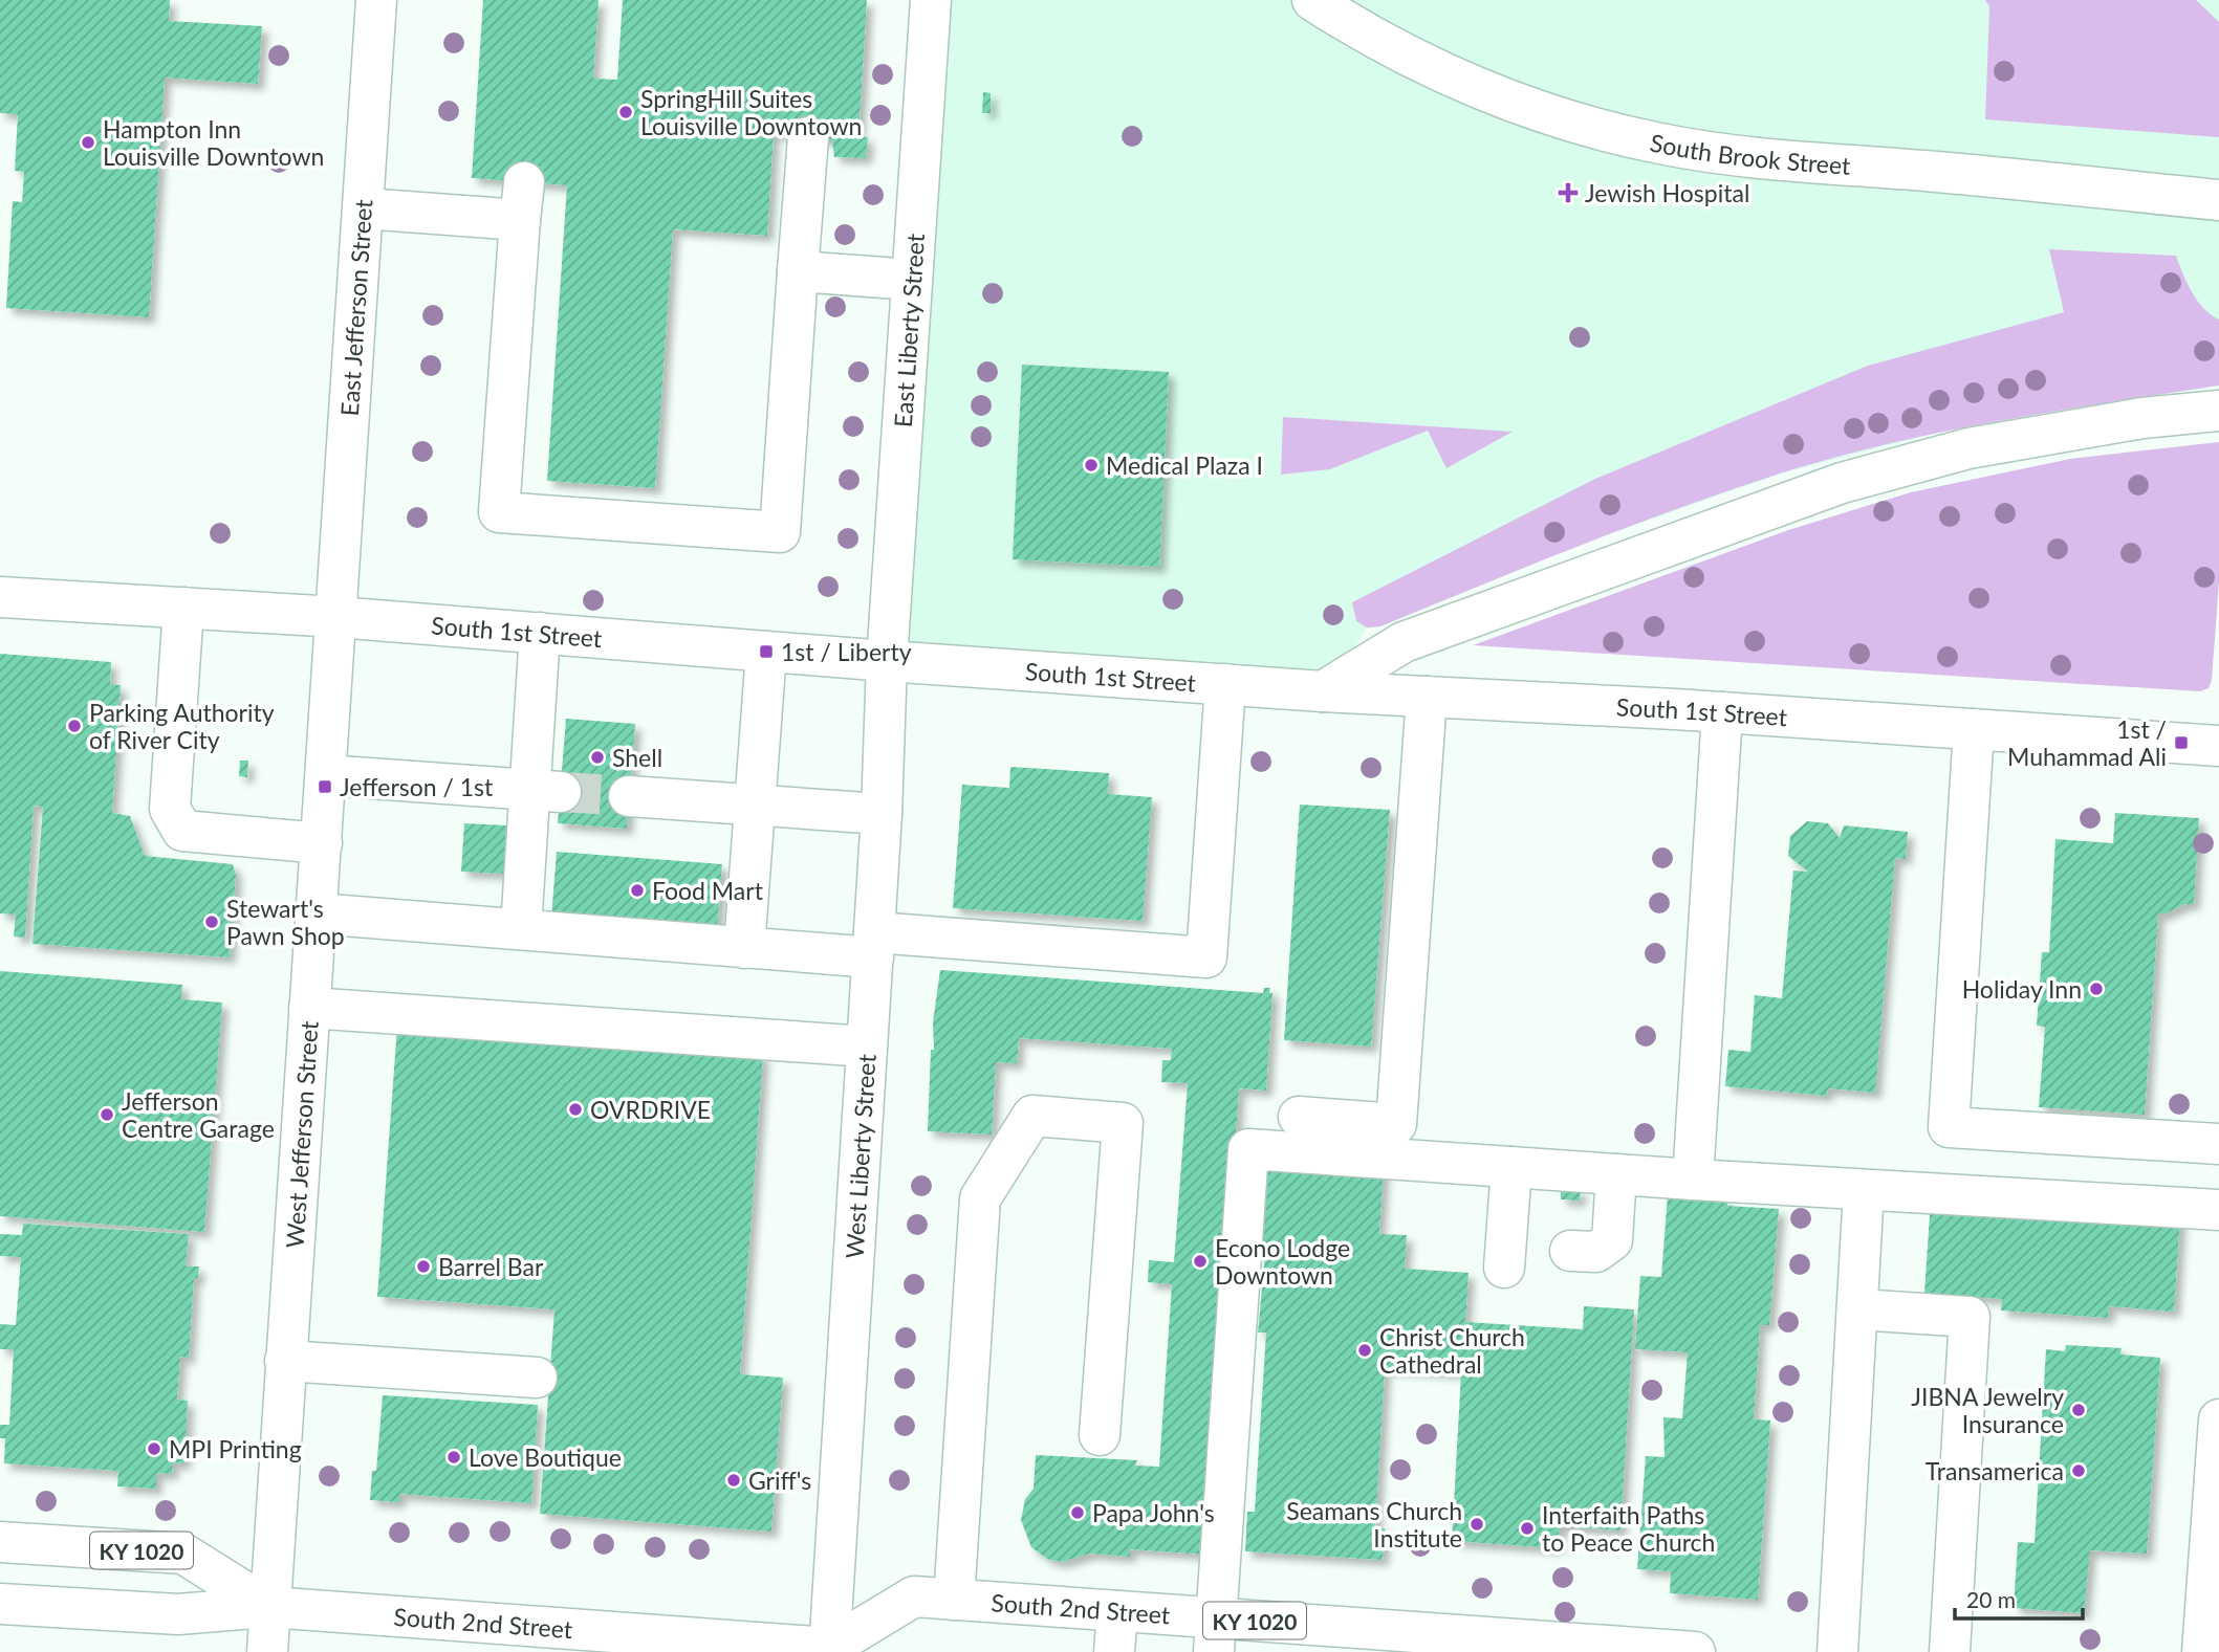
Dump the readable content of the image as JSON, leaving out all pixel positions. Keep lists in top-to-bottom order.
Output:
{
  "streets": {
    "main road": [
      "South Brook Street",
      "East Jefferson Street",
      "East Liberty Street",
      "South 1st Street",
      "West Jefferson Street",
      "West Liberty Street",
      "KY 1020",
      "South 2nd Street"
    ]
  },
  "crossings": [
    ["East Jefferson Street", "South 1st Street"],
    ["East Jefferson Street", "West Jefferson Street"],
    ["East Liberty Street", "South 1st Street"],
    ["East Liberty Street", "West Liberty Street"],
    ["South 1st Street", "West Jefferson Street"],
    ["South 1st Street", "West Liberty Street"],
    ["West Jefferson Street", "South 2nd Street"],
    ["West Liberty Street", "South 2nd Street"]
  ],
  "places": {
    "other": [
      "SpringHill Suites Louisville Downtown",
      "Hampton Inn Louisville Downtown",
      "Medical Plaza I",
      "Parking Authority of River City",
      "Shell",
      "Food Mart",
      "Stewart's Pawn Shop",
      "Holiday Inn",
      "OVRDRIVE",
      "Jefferson Centre Garage",
      "Econo Lodge Downtown",
      "Barrel Bar",
      "Christ Church Cathedral",
      "JIBNA Jewelry Insurance",
      "MPI Printing",
      "Love Boutique",
      "Transamerica",
      "Griff's",
      "Papa John's",
      "Seamans Church Institute",
      "Interfaith Paths to Peace Church"
    ],
    "health": ["Jewish Hospital"],
    "transit": ["1st / Liberty", "1st / Muhammad Ali", "Jefferson / 1st"]
  },
  "scale_bar": "20 m"
}
